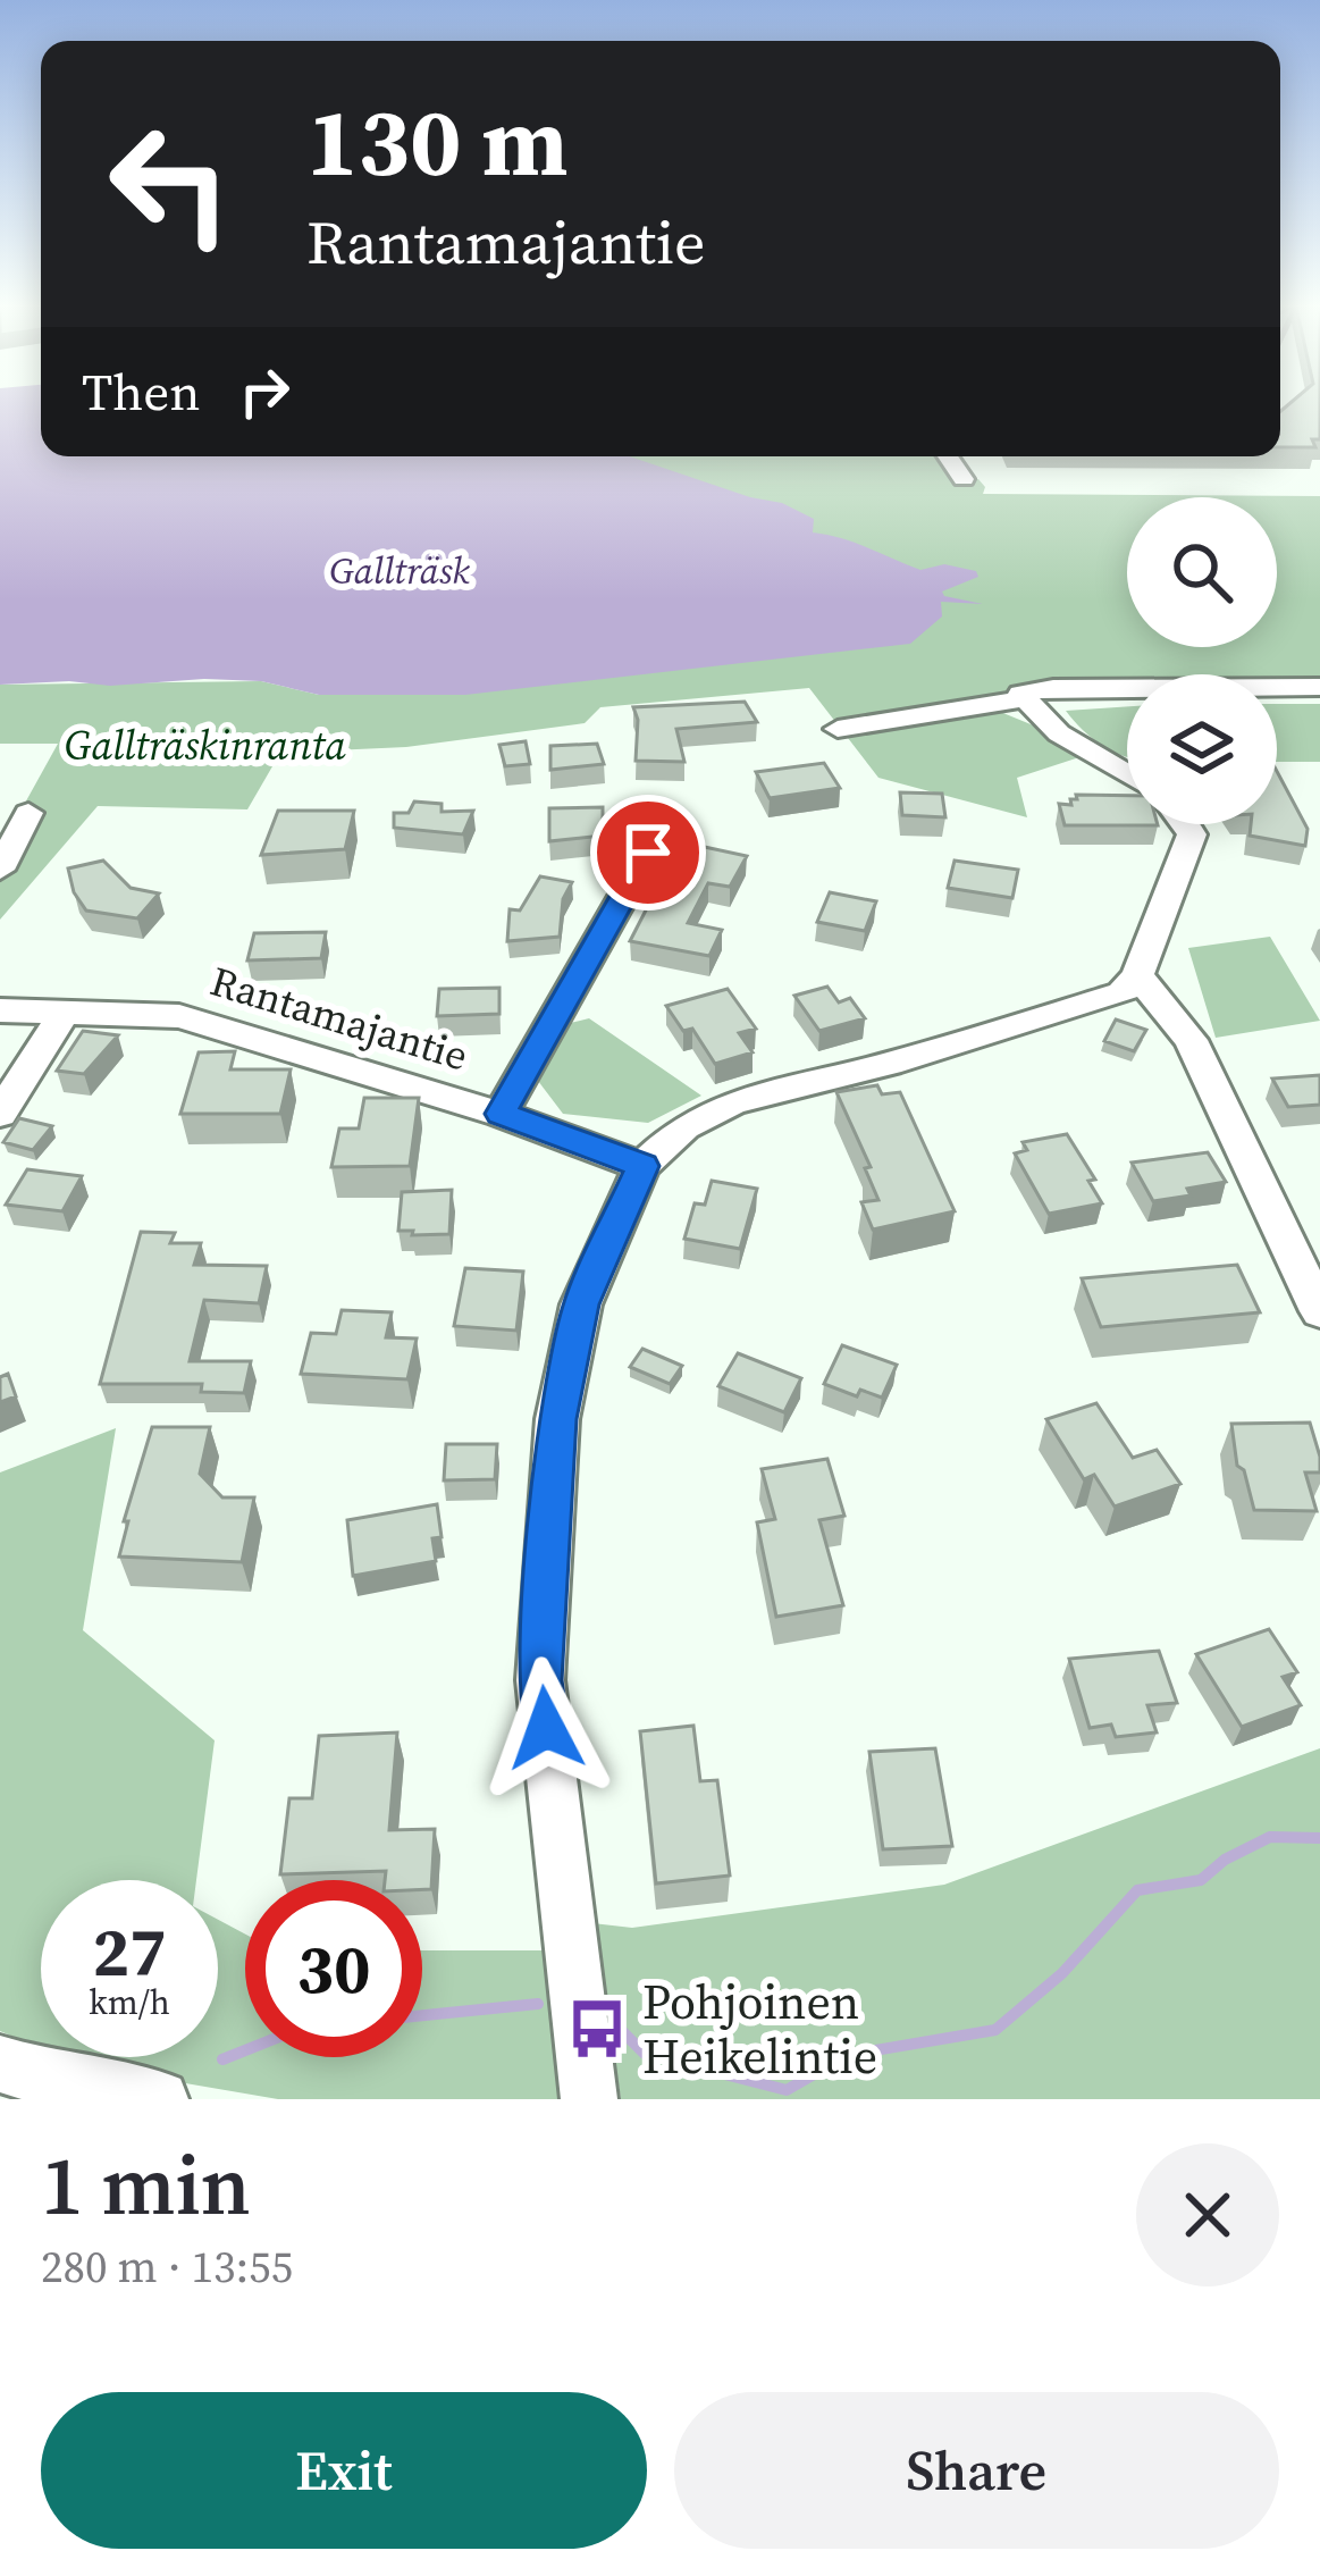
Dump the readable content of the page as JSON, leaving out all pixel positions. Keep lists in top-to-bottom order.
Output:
{
  "streets": {
    "street": ["Rantamajantie"]
  },
  "water": ["Gallträsk"],
  "parks": ["Gallträskinranta"],
  "places": {
    "bus stop": ["Pohjoinen Heikelintie"]
  },
  "page": {
    "turn": ["130 m", "Rantamajantie"],
    "then": "Then",
    "speed": "27 km/h",
    "limit": "30",
    "heading": ["1 min", "280 m · 13:55"],
    "buttons": ["Exit", "Share"]
  }
}
